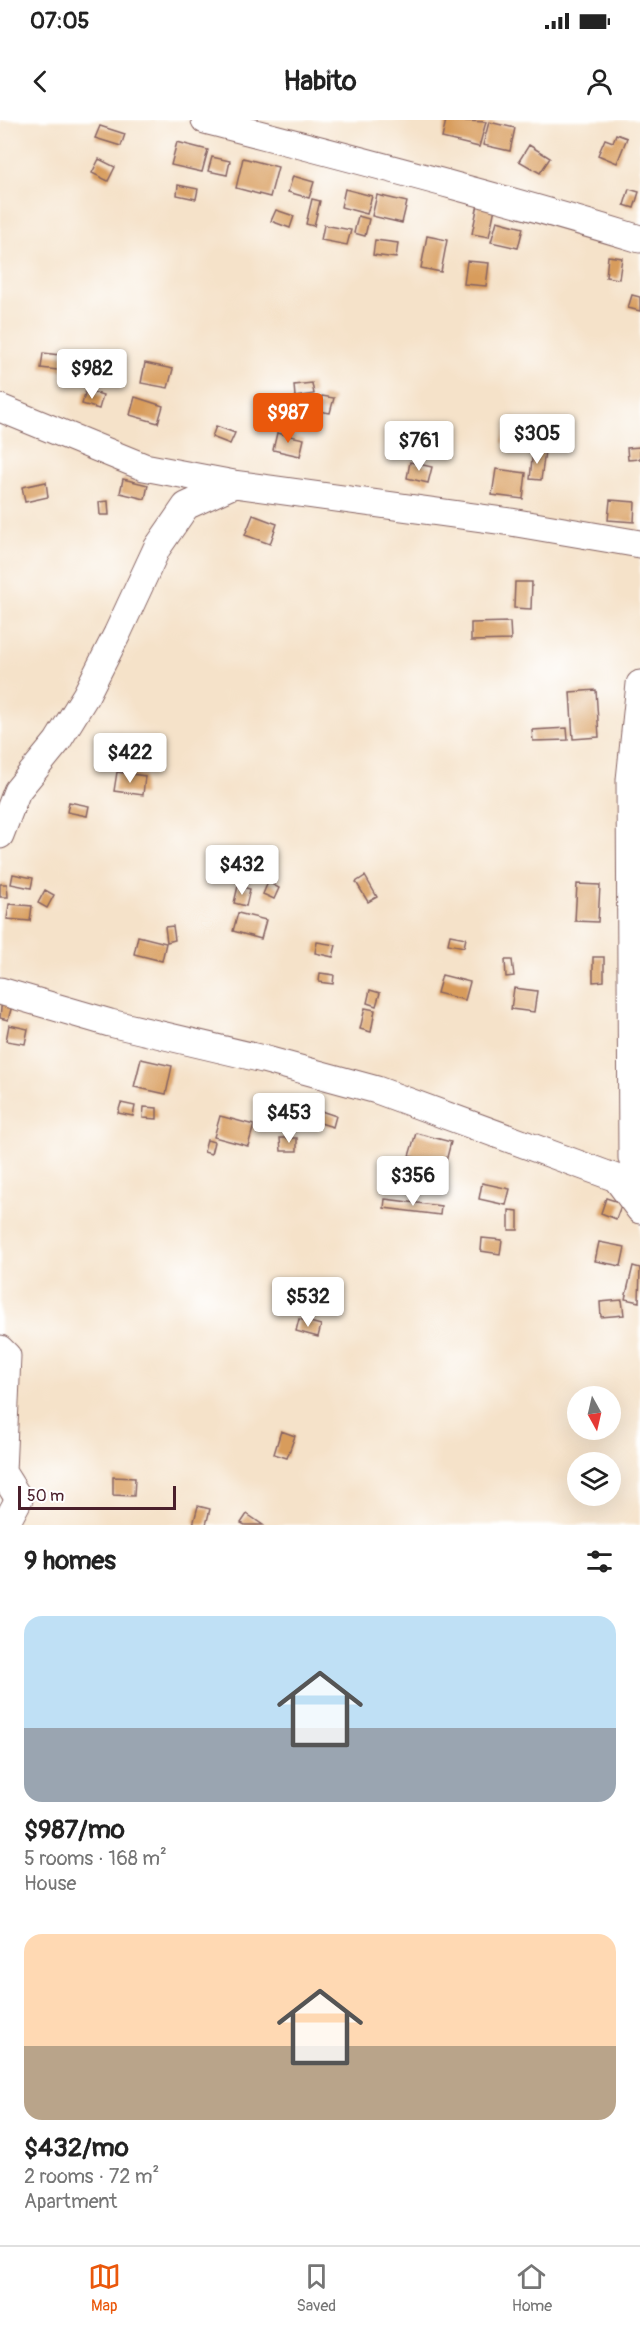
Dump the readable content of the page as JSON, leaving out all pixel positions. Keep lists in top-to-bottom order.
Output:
{
  "scale_bar": "50 m",
  "north": "bottom",
  "page": {
    "status": "07:05",
    "header": "Habito",
    "price": [
      "$982",
      "$987",
      "$305",
      "$761",
      "$422",
      "$432",
      "$453",
      "$356",
      "$532"
    ],
    "scale": "50 m",
    "heading": "9 homes",
    "list": [
      {
        "name": "$987/mo",
        "note": "5 rooms · 168 m² · House"
      },
      {
        "name": "$432/mo",
        "note": "2 rooms · 72 m² · Apartment"
      }
    ],
    "tabs": ["Map", "Saved", "Home"]
  }
}
